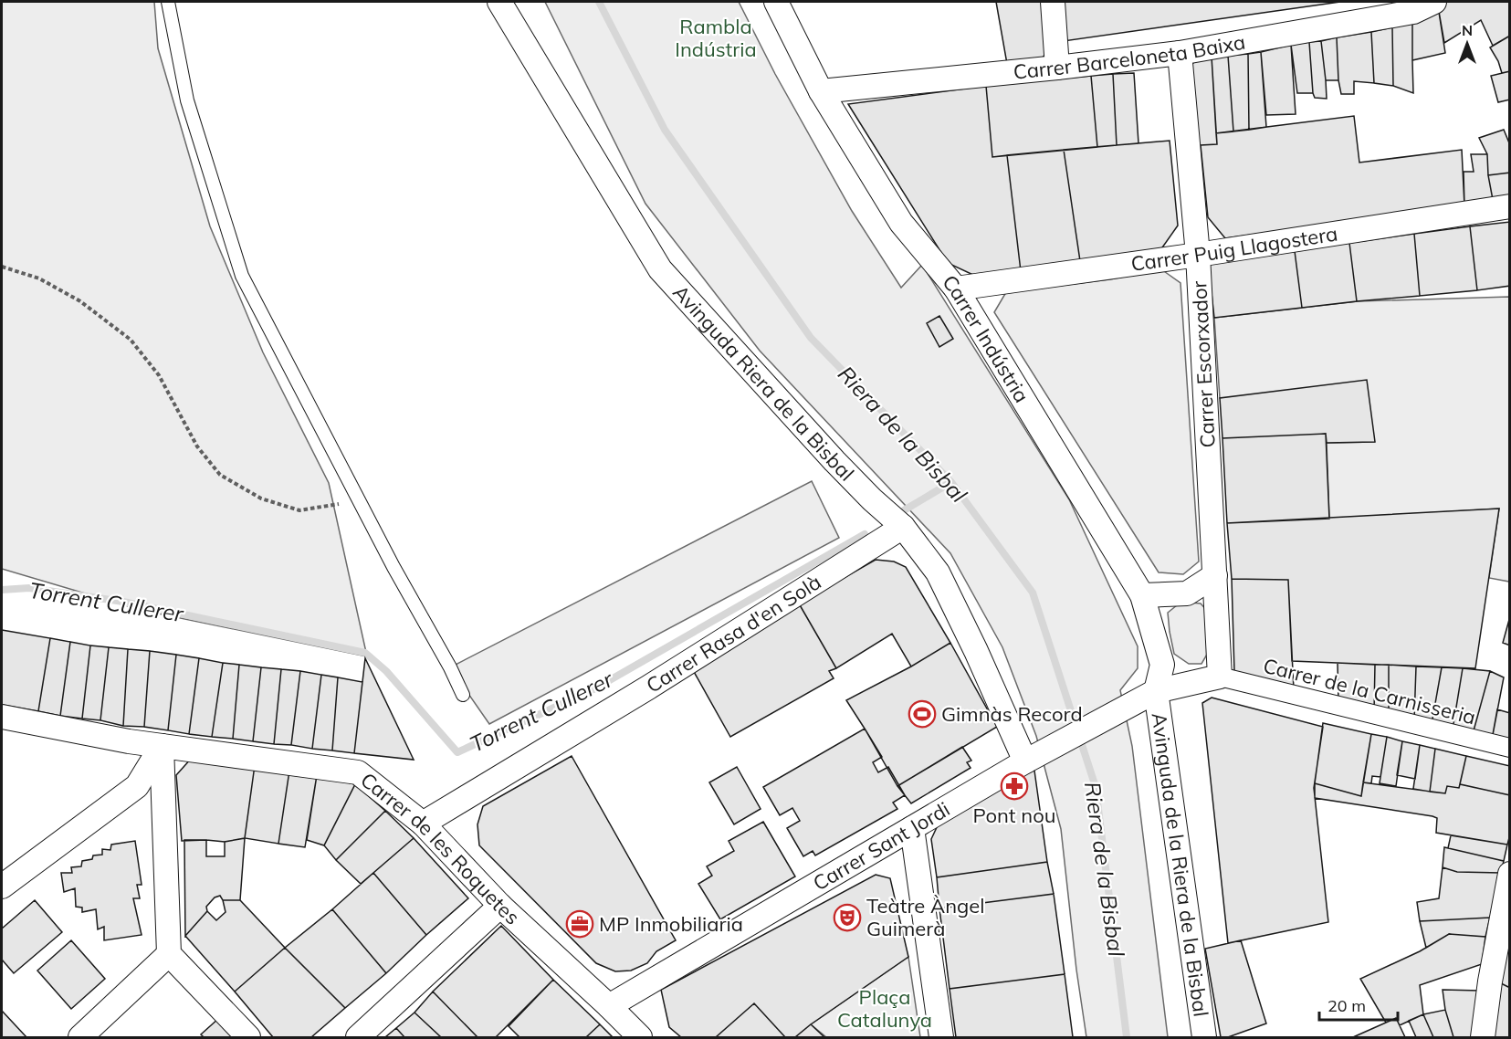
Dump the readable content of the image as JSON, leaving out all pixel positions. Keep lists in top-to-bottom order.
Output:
{
  "streets": {
    "street": [
      "Carrer Barceloneta Baixa",
      "Carrer Puig Llagostera",
      "Carrer Indústria",
      "Carrer Escorxador",
      "Avinguda Riera de la Bisbal",
      "Carrer Rasa d'en Solà",
      "Carrer de la Carnisseria",
      "Carrer Sant Jordi",
      "Carrer de les Roquetes",
      "Avinguda de la Riera de la Bisbal"
    ]
  },
  "crossings": [
    ["Carrer Barceloneta Baixa", "Carrer Indústria"],
    ["Carrer Barceloneta Baixa", "Carrer Escorxador"],
    ["Carrer Puig Llagostera", "Carrer Indústria"],
    ["Carrer Puig Llagostera", "Carrer Escorxador"],
    ["Carrer Indústria", "Carrer Sant Jordi"],
    ["Carrer Indústria", "Avinguda de la Riera de la Bisbal"],
    ["Carrer Escorxador", "Carrer de la Carnisseria"],
    ["Carrer Escorxador", "Carrer Sant Jordi"],
    ["Avinguda Riera de la Bisbal", "Carrer Rasa d'en Solà"],
    ["Avinguda Riera de la Bisbal", "Carrer Sant Jordi"],
    ["Carrer Rasa d'en Solà", "Carrer de les Roquetes"],
    ["Carrer de la Carnisseria", "Carrer Sant Jordi"],
    ["Carrer Sant Jordi", "Carrer de les Roquetes"],
    ["Carrer Sant Jordi", "Avinguda de la Riera de la Bisbal"]
  ],
  "water": ["Riera de la Bisbal", "Torrent Cullerer"],
  "parks": ["Rambla Indústria", "Plaça Catalunya"],
  "places": {
    "sports": ["Gimnàs Record"],
    "pharmacy": ["Pont nou"],
    "theatre": ["Teàtre Àngel Guimerà"],
    "office": ["MP Inmobiliaria"]
  },
  "scale_bar": "20 m",
  "north": "top"
}
